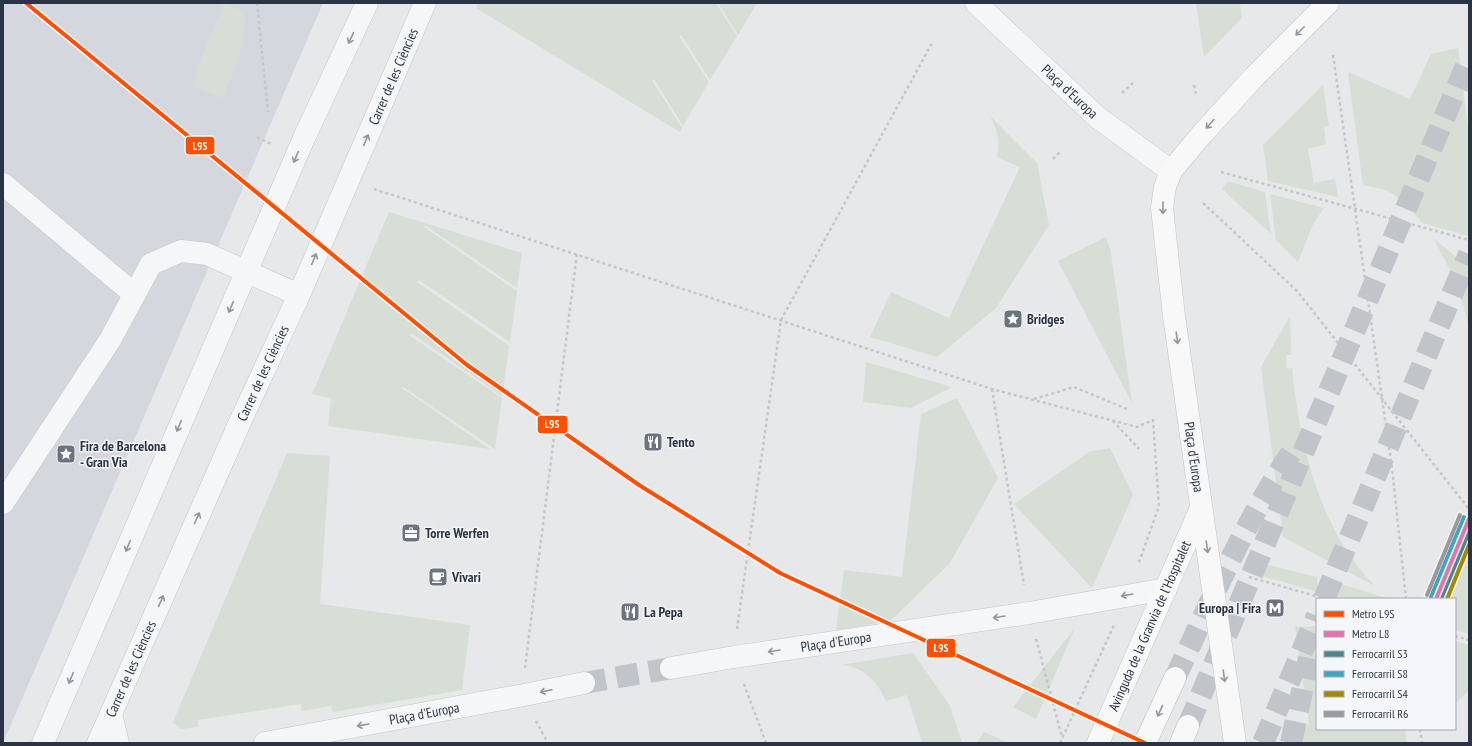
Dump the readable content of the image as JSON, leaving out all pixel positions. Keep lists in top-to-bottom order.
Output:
{
  "streets": {
    "main road": ["Plaça d'Europa", "Avinguda de la Granvia de l'Hospitalet"],
    "street": ["Carrer de les Ciències"]
  },
  "crossings": [
    ["Plaça d'Europa", "Avinguda de la Granvia de l'Hospitalet"]
  ],
  "places": {
    "place": ["Bridges", "Fira de Barcelona - Gran Via"],
    "restaurant": ["Tento", "La Pepa"],
    "office": ["Torre Werfen"],
    "cafe": ["Vivari"],
    "metro station": ["Europa | Fira"]
  },
  "lines": [
    "metro line L9S",
    "rail line R6",
    "rail line S8",
    "metro line L8",
    "rail line S3",
    "rail line S4"
  ],
  "legend": [
    "Metro L9S",
    "Metro L8",
    "Ferrocarril S3",
    "Ferrocarril S8",
    "Ferrocarril S4",
    "Ferrocarril R6"
  ]
}
